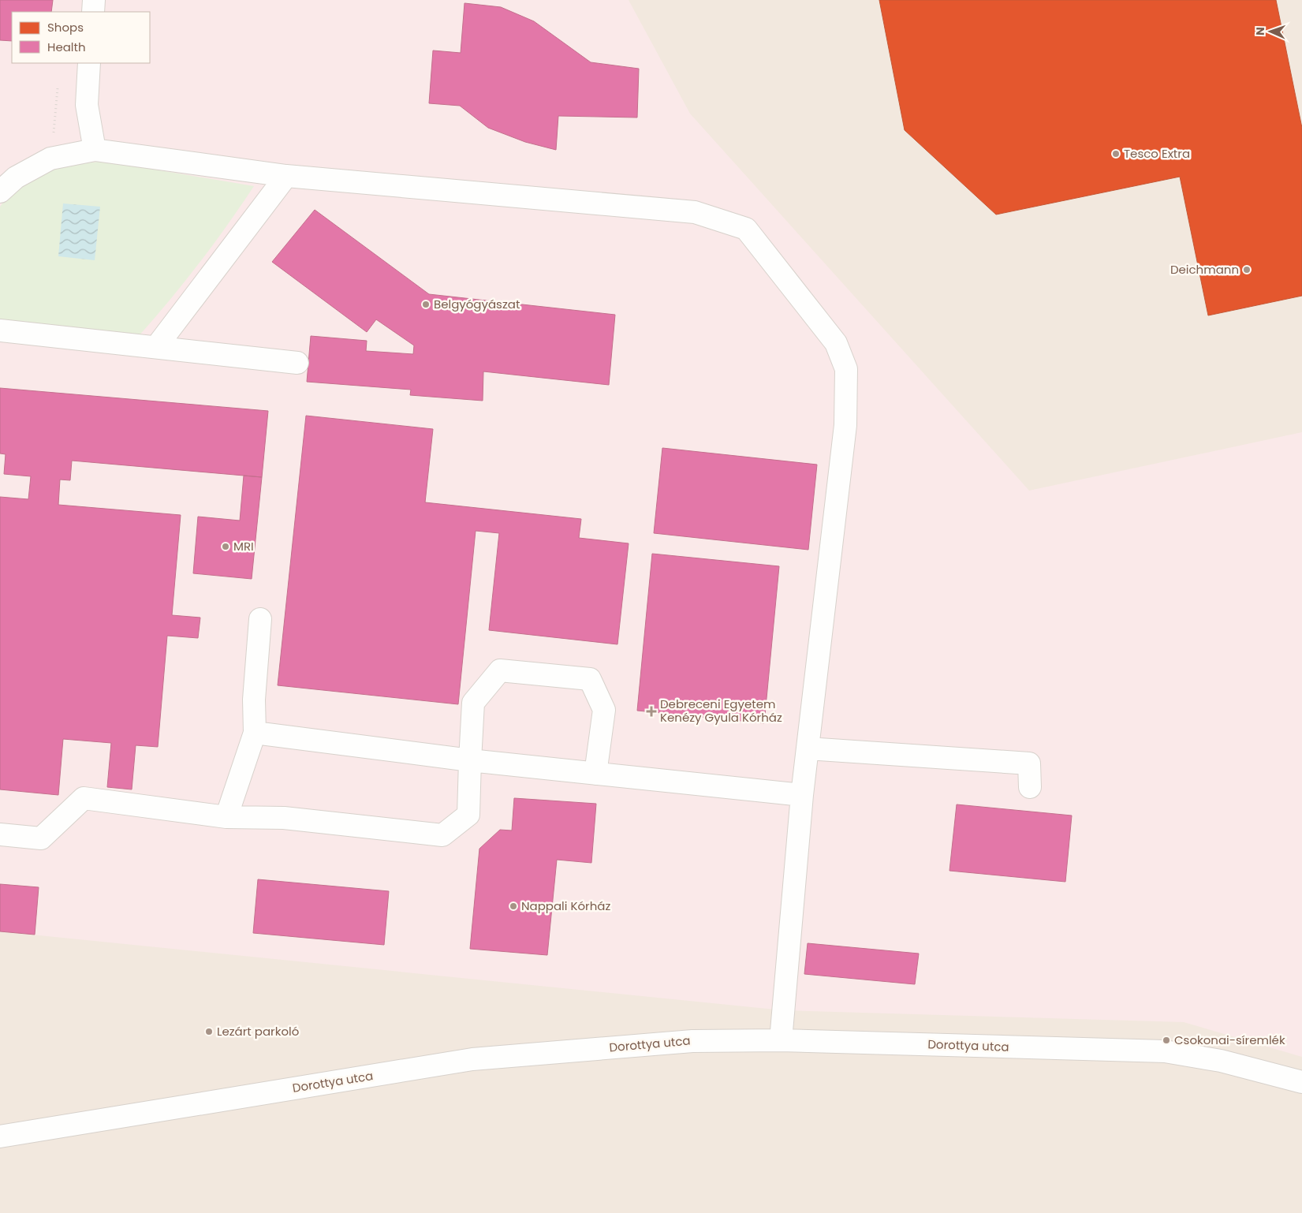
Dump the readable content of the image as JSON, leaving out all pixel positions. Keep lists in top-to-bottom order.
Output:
{
  "streets": {
    "street": ["Dorottya utca"]
  },
  "places": {
    "other": [
      "Tesco Extra",
      "Deichmann",
      "Belgyógyászat",
      "MRI",
      "Nappali Kórház",
      "Lezárt parkoló",
      "Csokonai-síremlék"
    ],
    "health": ["Debreceni Egyetem Kenézy Gyula Kórház"]
  },
  "legend": ["Shops", "Health"],
  "north": "left"
}
